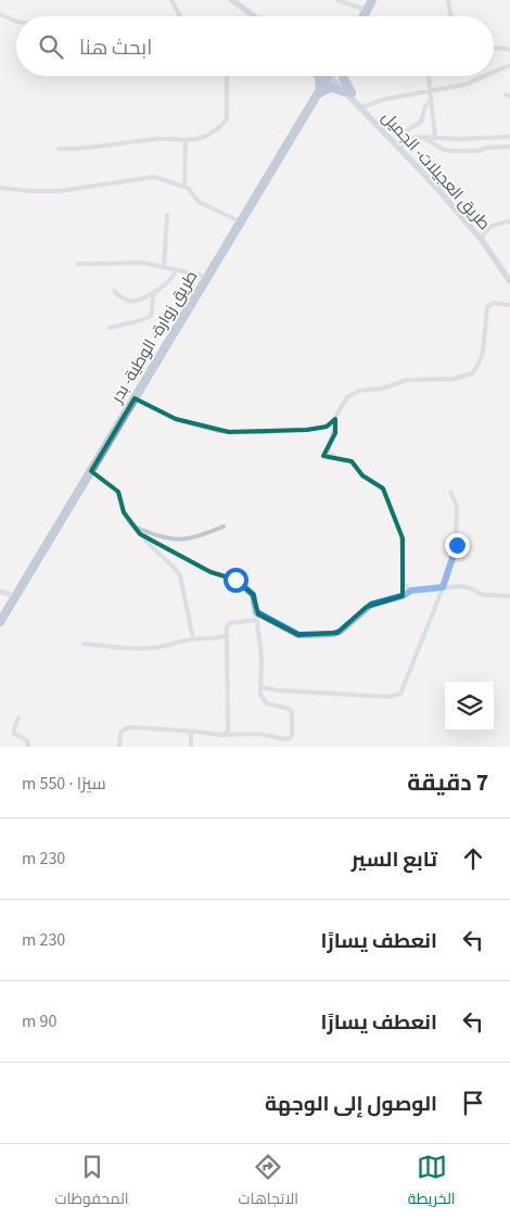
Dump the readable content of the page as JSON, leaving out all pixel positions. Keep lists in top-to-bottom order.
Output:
{
  "streets": {
    "highway": ["طريق زوارة- الوطية- بدر"],
    "main road": ["طريق العجيلات- الجميل"]
  },
  "page": {
    "search": "ابحث هنا",
    "heading": ["7 دقيقة", "سيرًا · 550 m"],
    "list": [
      ["تابع السير", "230 m"],
      ["انعطف يسارًا", "230 m"],
      ["انعطف يسارًا", "90 m"],
      "الوصول إلى الوجهة"
    ],
    "nav": ["الخريطة", "الاتجاهات", "المحفوظات"]
  }
}
